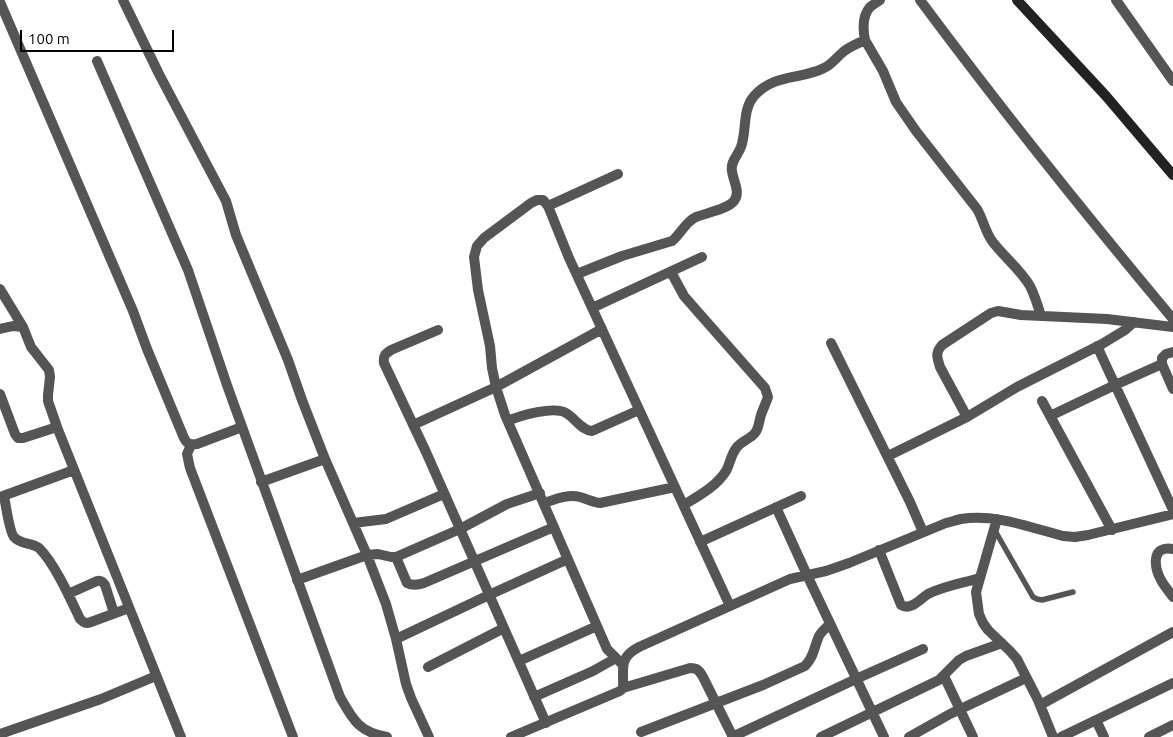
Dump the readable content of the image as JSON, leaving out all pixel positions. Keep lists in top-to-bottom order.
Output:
{
  "scale_bar": "100 m"
}
